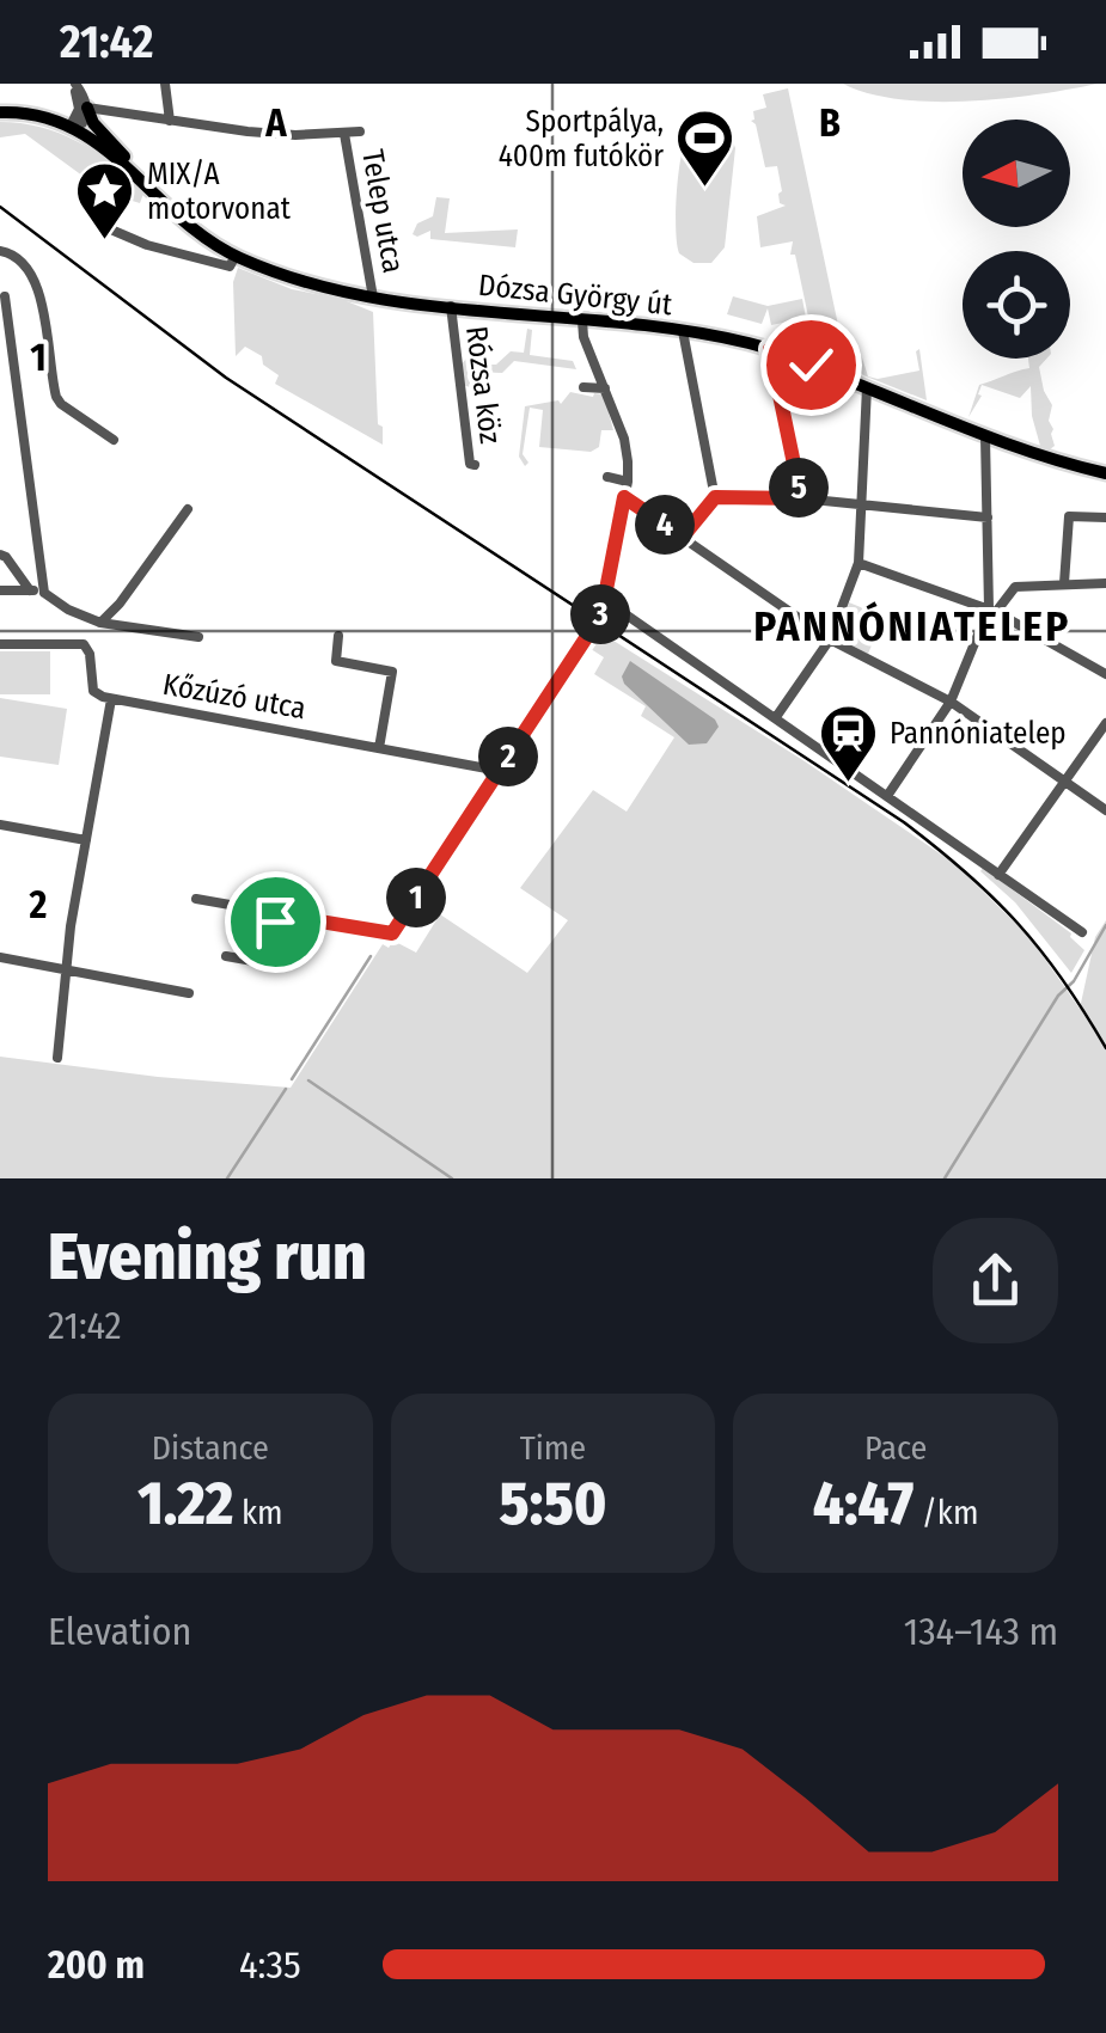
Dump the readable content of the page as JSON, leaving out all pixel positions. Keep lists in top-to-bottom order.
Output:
{
  "streets": {
    "main road": ["Dózsa György út"],
    "street": ["Telep utca", "Rózsa köz", "Kőzúzó utca"]
  },
  "crossings": [
    ["Telep utca", "Dózsa György út"],
    ["Dózsa György út", "Rózsa köz"]
  ],
  "districts": ["PANNÓNIATELEP"],
  "places": {
    "sports": ["Sportpálya, 400m futókör"],
    "place": ["MIX/A motorvonat"],
    "station": ["Pannóniatelep"]
  },
  "north": "left",
  "page": {
    "status": "21:42",
    "pins": [
      "5",
      "4",
      "3",
      "2",
      "1"
    ],
    "heading": ["Evening run", "21:42"],
    "stats": [
      ["Distance", "1.22 km"],
      ["Time", "5:50"],
      ["Pace", "4:47 /km"]
    ],
    "chart": ["Elevation", "134–143 m"],
    "list": [
      {
        "name": "200 m",
        "note": "4:35"
      }
    ]
  },
  "grid": {
    "columns": ["A", "B"],
    "rows": ["1", "2"]
  }
}
